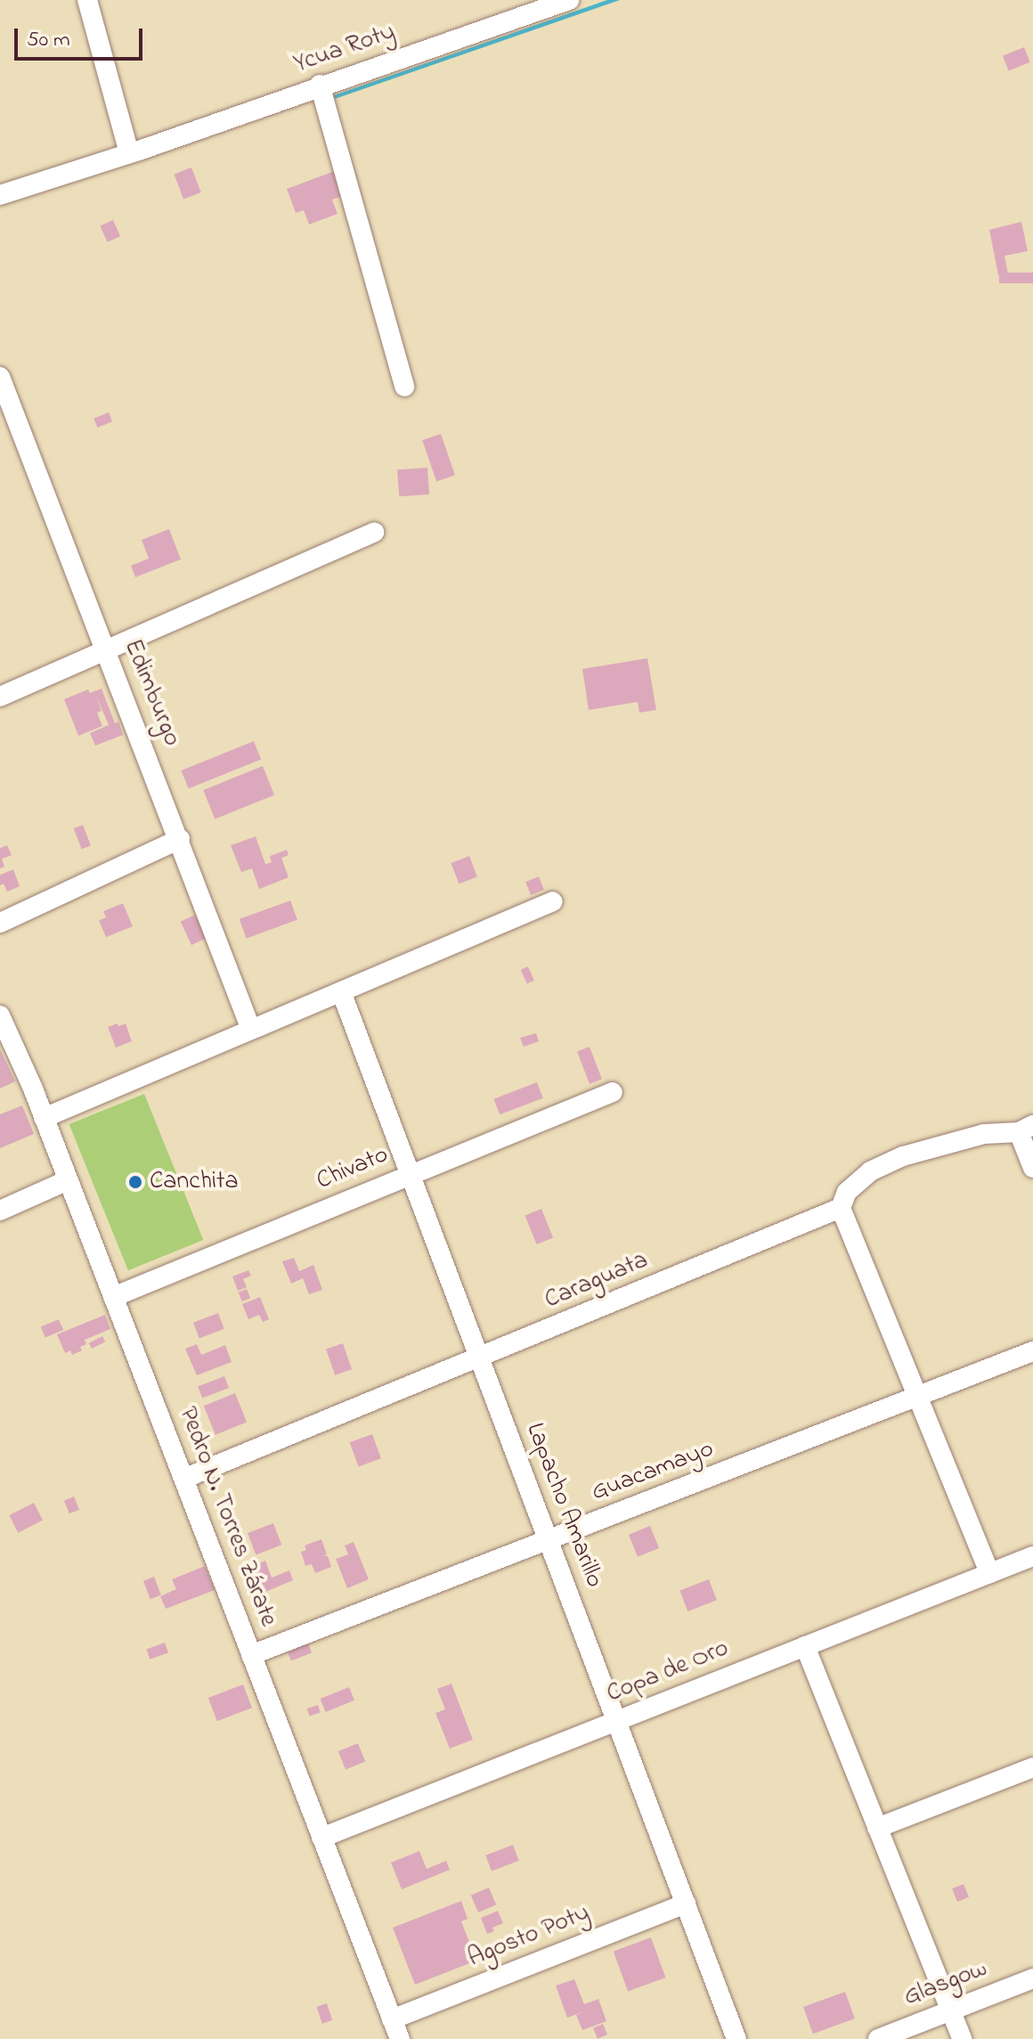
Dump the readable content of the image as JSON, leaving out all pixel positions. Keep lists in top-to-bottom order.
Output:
{
  "streets": {
    "street": [
      "Ycua Roty",
      "Edimburgo",
      "Chivato",
      "Caraguata",
      "Guacamayo",
      "Lapacho Amarillo",
      "Pedro N. Torres Zárate",
      "Copa de Oro",
      "Agosto Poty",
      "Glasgow"
    ]
  },
  "crossings": [
    ["Chivato", "Lapacho Amarillo"],
    ["Chivato", "Pedro N. Torres Zárate"],
    ["Caraguata", "Lapacho Amarillo"],
    ["Caraguata", "Pedro N. Torres Zárate"],
    ["Guacamayo", "Lapacho Amarillo"],
    ["Guacamayo", "Pedro N. Torres Zárate"],
    ["Lapacho Amarillo", "Copa de Oro"],
    ["Lapacho Amarillo", "Agosto Poty"],
    ["Pedro N. Torres Zárate", "Copa de Oro"],
    ["Pedro N. Torres Zárate", "Agosto Poty"]
  ],
  "places": ["Canchita"],
  "scale_bar": "50 m"
}
